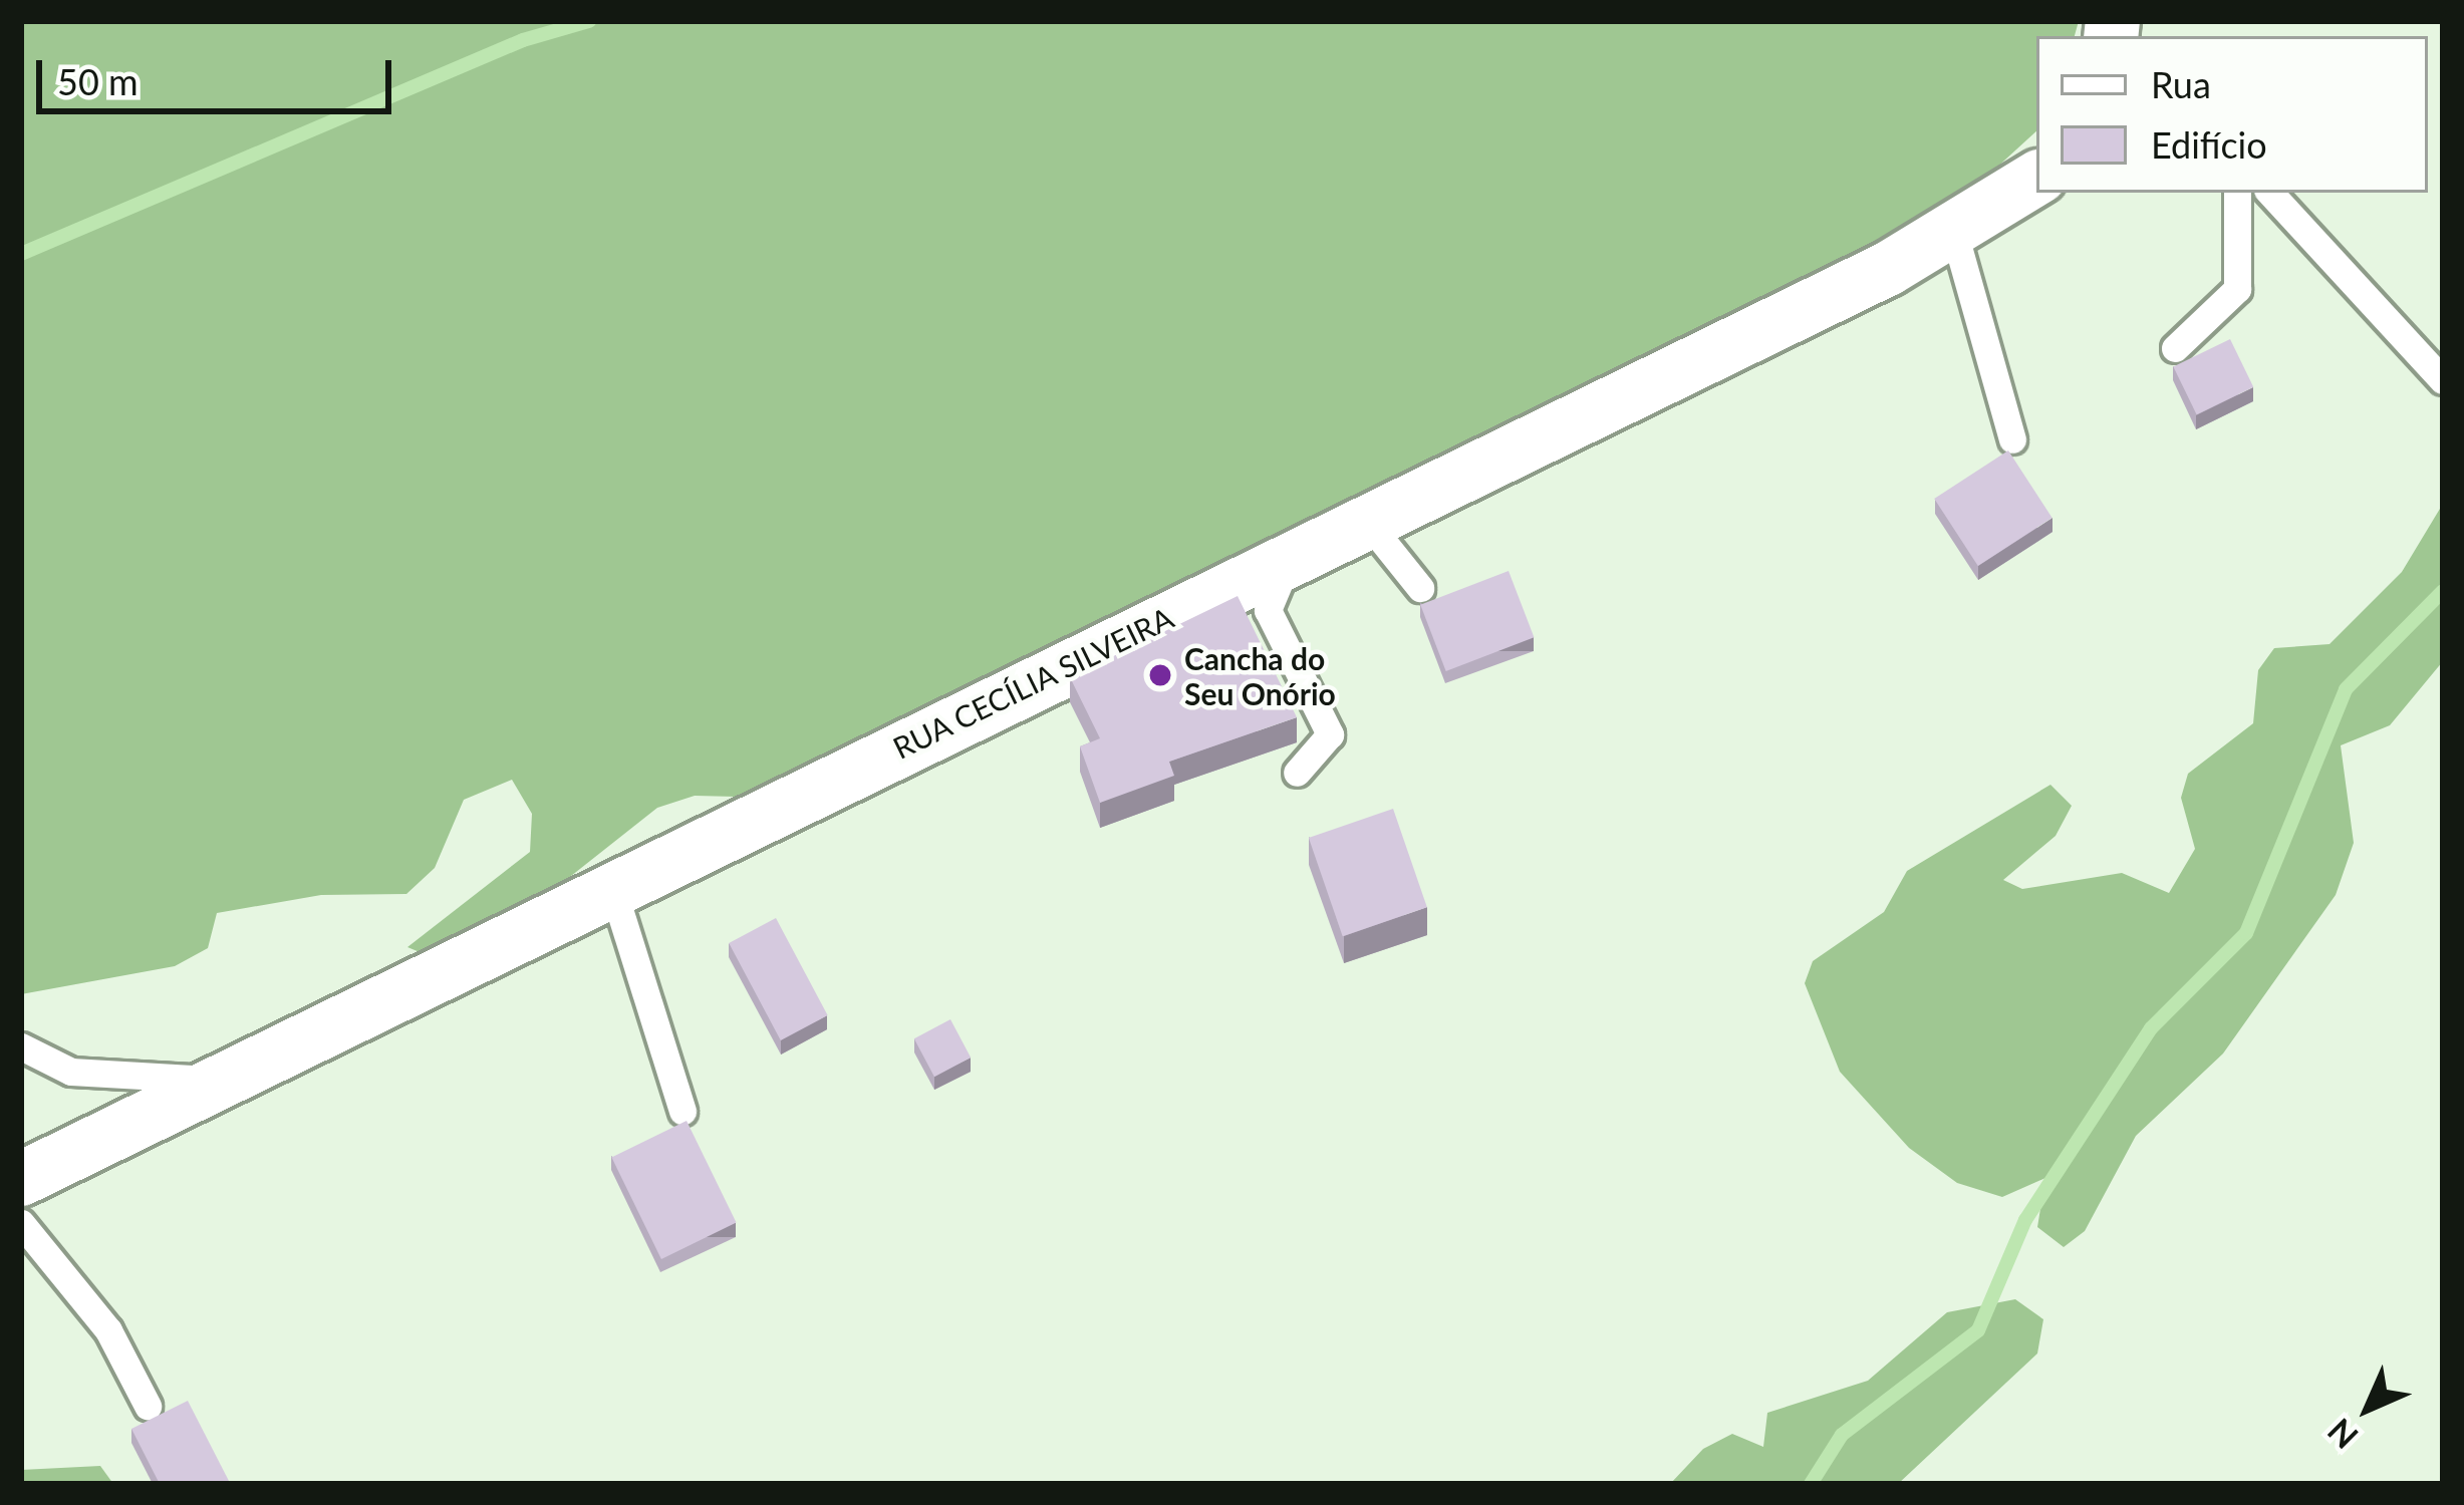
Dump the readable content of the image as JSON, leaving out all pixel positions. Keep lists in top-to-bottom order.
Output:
{
  "streets": {
    "street": ["RUA CECÍLIA SILVEIRA"]
  },
  "places": ["Cancha do Seu Onório"],
  "legend": ["Rua", "Edifício"],
  "scale_bar": "50 m",
  "north": "bottom left"
}
